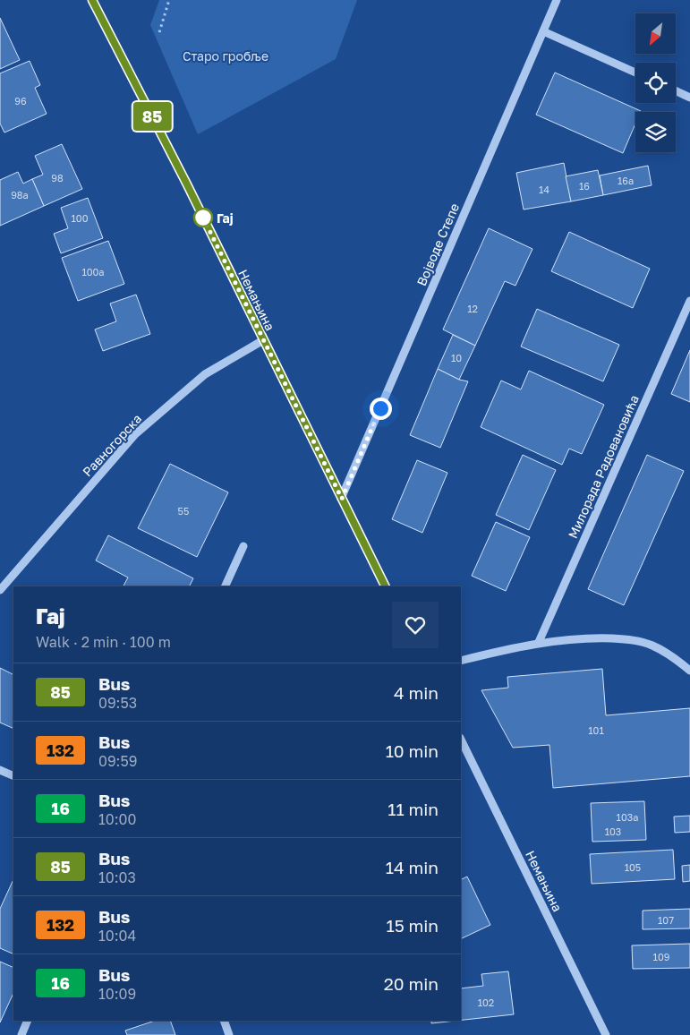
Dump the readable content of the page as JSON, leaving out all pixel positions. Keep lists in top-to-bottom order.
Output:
{
  "streets": {
    "street": [
      "Војводе Степе",
      "Немањина",
      "Равногорска",
      "Милорада Радовановића"
    ]
  },
  "crossings": [
    ["Војводе Степе", "Немањина"],
    ["Немањина", "Равногорска"]
  ],
  "parks": ["Старо гробље"],
  "places": ["Гај"],
  "lines": ["bus line 85"],
  "house_numbers": [
    "96",
    "98",
    "16a",
    "16",
    "14",
    "98a",
    "100",
    "100a",
    "12",
    "10",
    "55",
    "101",
    "103a",
    "103",
    "105",
    "107",
    "109",
    "102"
  ],
  "north": "bottom left",
  "page": {
    "on_map": "85",
    "heading": ["Гај", "Walk · 2 min · 100 m"],
    "list": [
      {
        "mark": "85",
        "name": "Bus",
        "note": "09:53",
        "value": "4 min"
      },
      {
        "mark": "132",
        "name": "Bus",
        "note": "09:59",
        "value": "10 min"
      },
      {
        "mark": "16",
        "name": "Bus",
        "note": "10:00",
        "value": "11 min"
      },
      {
        "mark": "85",
        "name": "Bus",
        "note": "10:03",
        "value": "14 min"
      },
      {
        "mark": "132",
        "name": "Bus",
        "note": "10:04",
        "value": "15 min"
      },
      {
        "mark": "16",
        "name": "Bus",
        "note": "10:09",
        "value": "20 min"
      }
    ]
  }
}
